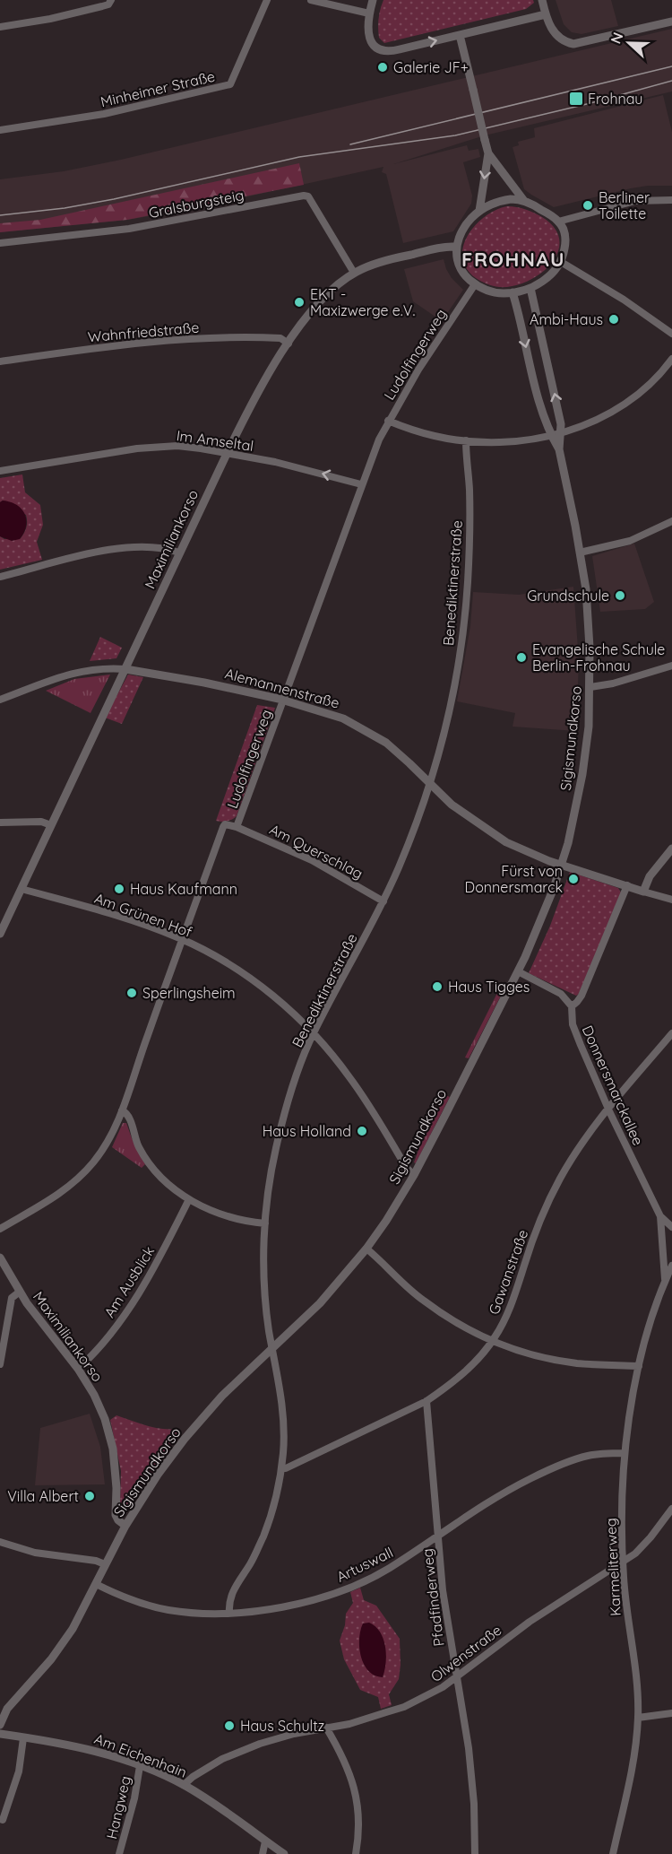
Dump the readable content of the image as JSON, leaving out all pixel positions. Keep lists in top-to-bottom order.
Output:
{
  "streets": {
    "street": [
      "Minheimer Straße",
      "Gralsburgsteig",
      "Wahnfriedstraße",
      "Ludolfingerweg",
      "Im Amseltal",
      "Maximiliankorso",
      "Benediktinerstraße",
      "Alemannenstraße",
      "Sigismundkorso",
      "Am Querschlag",
      "Am Grünen Hof",
      "Donnersmarckallee",
      "Gawanstraße",
      "Am Ausblick",
      "Artuswall",
      "Karmeliterweg",
      "Pfadfinderweg",
      "Olwenstraße",
      "Am Eichenhain",
      "Hangweg"
    ]
  },
  "crossings": [
    ["Gralsburgsteig", "Maximiliankorso"],
    ["Wahnfriedstraße", "Maximiliankorso"],
    ["Ludolfingerweg", "Im Amseltal"],
    ["Ludolfingerweg", "Maximiliankorso"],
    ["Ludolfingerweg", "Alemannenstraße"],
    ["Ludolfingerweg", "Sigismundkorso"],
    ["Ludolfingerweg", "Am Querschlag"],
    ["Ludolfingerweg", "Am Grünen Hof"],
    ["Im Amseltal", "Maximiliankorso"],
    ["Maximiliankorso", "Alemannenstraße"],
    ["Maximiliankorso", "Sigismundkorso"],
    ["Maximiliankorso", "Am Grünen Hof"],
    ["Maximiliankorso", "Am Ausblick"],
    ["Benediktinerstraße", "Alemannenstraße"],
    ["Benediktinerstraße", "Sigismundkorso"],
    ["Benediktinerstraße", "Am Querschlag"],
    ["Benediktinerstraße", "Am Grünen Hof"],
    ["Benediktinerstraße", "Gawanstraße"],
    ["Benediktinerstraße", "Artuswall"],
    ["Alemannenstraße", "Sigismundkorso"],
    ["Sigismundkorso", "Am Grünen Hof"],
    ["Sigismundkorso", "Artuswall"],
    ["Donnersmarckallee", "Gawanstraße"],
    ["Donnersmarckallee", "Karmeliterweg"],
    ["Gawanstraße", "Pfadfinderweg"],
    ["Artuswall", "Karmeliterweg"],
    ["Artuswall", "Pfadfinderweg"],
    ["Karmeliterweg", "Olwenstraße"],
    ["Pfadfinderweg", "Olwenstraße"],
    ["Olwenstraße", "Am Eichenhain"],
    ["Am Eichenhain", "Hangweg"]
  ],
  "one_way": ["Im Amseltal"],
  "districts": ["FROHNAU"],
  "places": {
    "other": [
      "Galerie JF+",
      "Berliner Toilette",
      "EKT - Maxizwerge e.V.",
      "Ambi-Haus",
      "Grundschule",
      "Evangelische Schule Berlin-Frohnau",
      "Fürst von Donnersmarck",
      "Haus Kaufmann",
      "Haus Tigges",
      "Sperlingsheim",
      "Haus Holland",
      "Villa Albert",
      "Haus Schultz"
    ],
    "transit": ["Frohnau"]
  },
  "north": "left"
}
